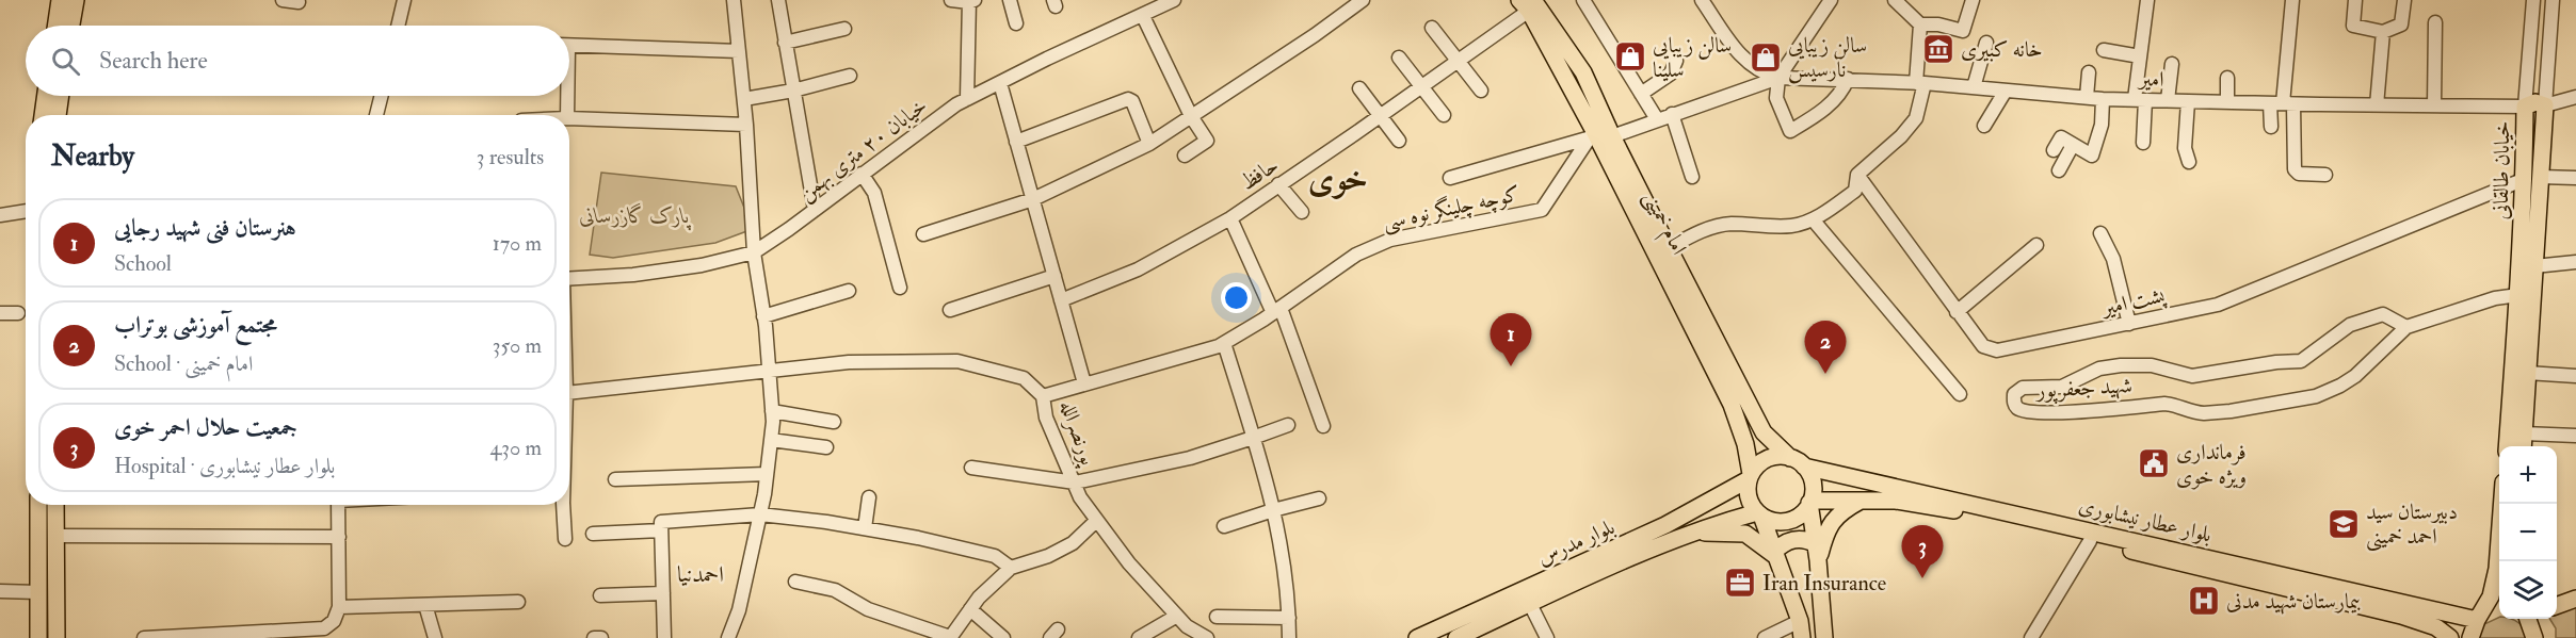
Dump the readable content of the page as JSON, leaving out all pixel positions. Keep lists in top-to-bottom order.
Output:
{
  "streets": {
    "main road": [
      "خیابان طالقانی",
      "امام خمینی",
      "بلوار عطار نیشابوری",
      "بلوار مدرس"
    ],
    "street": [
      "امیر",
      "خیابان ۲۰ متری بهمن",
      "حافظ",
      "کوچه چلینگر نوه سی",
      "پشت امیر",
      "شهید جعفرپور",
      "پورنصرالله"
    ]
  },
  "crossings": [
    ["امیر", "خیابان طالقانی"],
    ["خیابان طالقانی", "پشت امیر"],
    ["خیابان طالقانی", "شهید جعفرپور"],
    ["حافظ", "امام خمینی"],
    ["کوچه چلینگر نوه سی", "امام خمینی"],
    ["کوچه چلینگر نوه سی", "پورنصرالله"],
    ["امام خمینی", "بلوار عطار نیشابوری"],
    ["امام خمینی", "بلوار مدرس"],
    ["بلوار عطار نیشابوری", "بلوار مدرس"]
  ],
  "districts": ["خوی", "احمدنیا"],
  "parks": ["پارک گازرسانی"],
  "places": {
    "museum": ["خانه کبیری"],
    "shop": ["سالن زیبایی سلینا", "سالن زیبایی نارسیس"],
    "public building": ["فرمانداری ویژه خوی"],
    "school or university": ["دبیرستان سید احمد خمینی"],
    "office": ["Iran Insurance"],
    "hospital": ["بیمارستان شهید مدنی"]
  },
  "page": {
    "search": "Search here",
    "heading": ["Nearby", "3 results"],
    "list": [
      {
        "mark": "1",
        "name": "هنرستان فنی شهید رجایی",
        "note": "School",
        "value": "170 m"
      },
      {
        "mark": "2",
        "name": "مجتمع آموزشی بوتراب",
        "note": "School · امام خمینی",
        "value": "350 m"
      },
      {
        "mark": "3",
        "name": "جمعیت حلال احمر خوی",
        "note": "Hospital · بلوار عطار نیشابوری",
        "value": "430 m"
      }
    ],
    "pins": ["1", "2", "3"],
    "map_buttons": ["+", "−"]
  }
}
